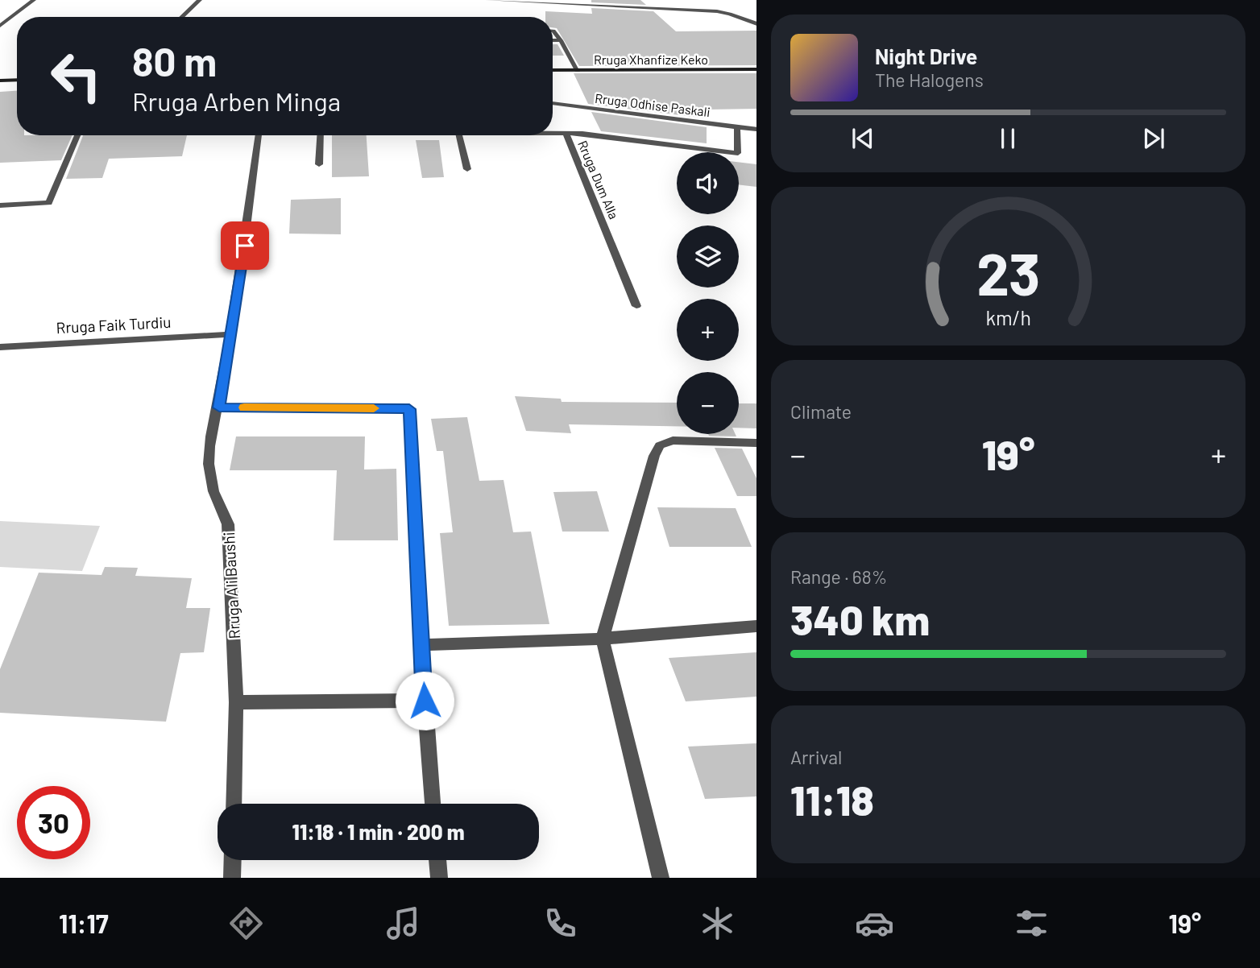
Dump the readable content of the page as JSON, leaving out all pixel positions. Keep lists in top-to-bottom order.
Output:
{
  "streets": {
    "main road": ["Rruga Xhanfize Keko"],
    "street": [
      "Rruga Odhise Paskali",
      "Rruga Dum Alla",
      "Rruga Faik Turdiu",
      "Rruga Ali Baushi"
    ]
  },
  "crossings": [
    ["Rruga Faik Turdiu", "Rruga Ali Baushi"]
  ],
  "page": {
    "turn": ["80 m", "Rruga Arben Minga"],
    "song": ["Night Drive", "The Halogens"],
    "map_buttons": ["+", "−"],
    "tile": [
      "Climate",
      ["Range · 68%", "340 km"],
      ["Arrival", "11:18"]
    ],
    "heat": ["−", "19°", "+"],
    "limit": "30",
    "trip": "11:18 · 1 min · 200 m",
    "tabs": ["11:17", "19°"],
    "gauge": ["23", "km/h"]
  }
}
